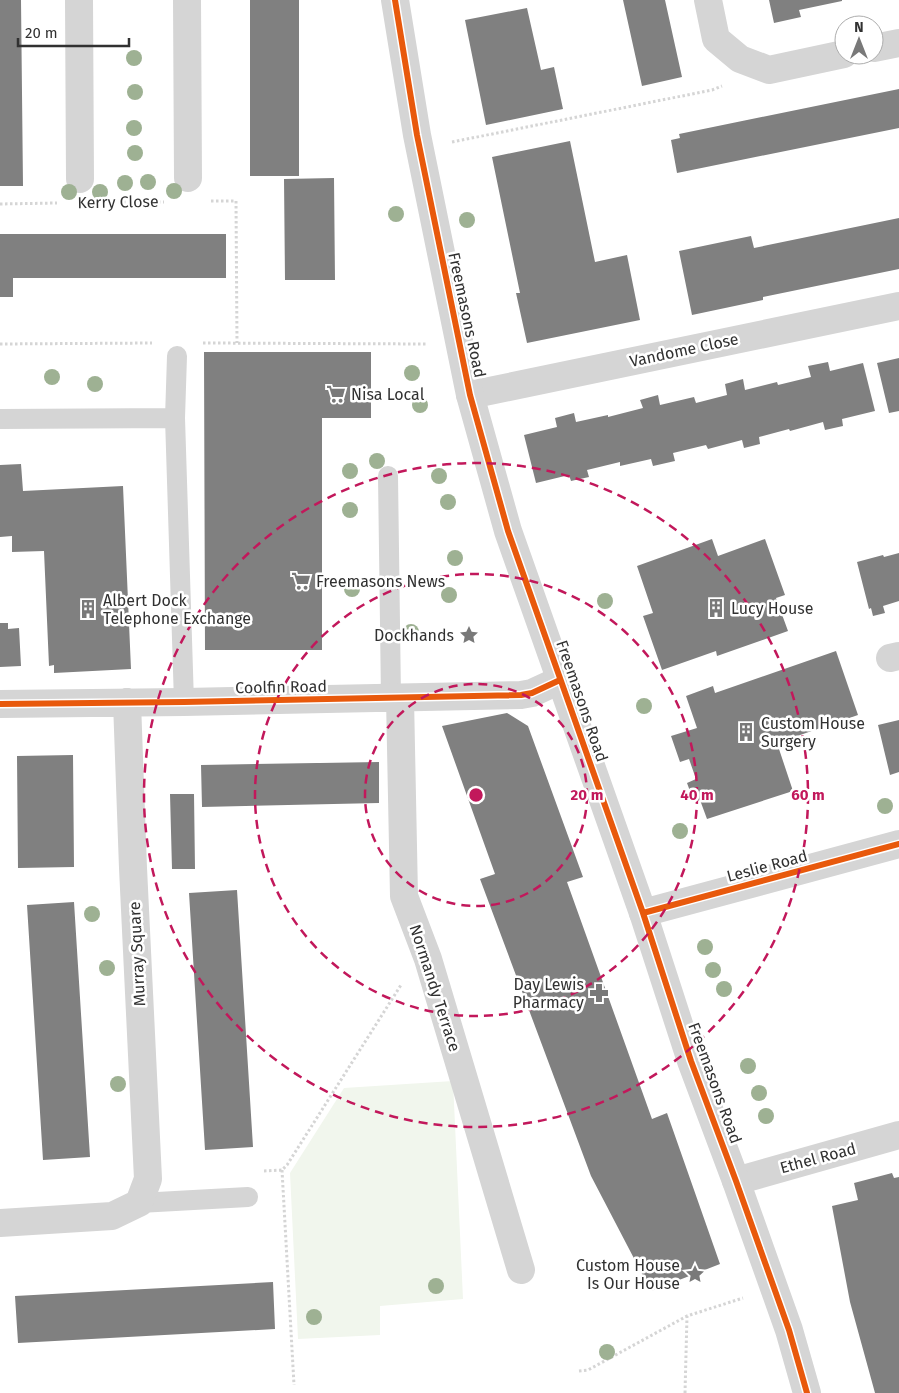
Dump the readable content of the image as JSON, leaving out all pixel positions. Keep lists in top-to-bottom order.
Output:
{
  "streets": {
    "street": [
      "Kerry Close",
      "Freemasons Road",
      "Vandome Close",
      "Coolfin Road",
      "Leslie Road",
      "Murray Square",
      "Normandy Terrace",
      "Ethel Road"
    ]
  },
  "crossings": [
    ["Freemasons Road", "Vandome Close"],
    ["Freemasons Road", "Coolfin Road"],
    ["Freemasons Road", "Leslie Road"],
    ["Freemasons Road", "Ethel Road"],
    ["Coolfin Road", "Murray Square"],
    ["Coolfin Road", "Normandy Terrace"]
  ],
  "places": {
    "supermarket": ["Nisa Local", "Freemasons News"],
    "building": ["Lucy House", "Albert Dock Telephone Exchange", "Custom House Surgery"],
    "place": ["Dockhands", "Custom House Is Our House"],
    "pharmacy": ["Day Lewis Pharmacy"]
  },
  "scale_bar": "20 m",
  "north": "top",
  "rings": ["20 m", "40 m", "60 m"]
}
